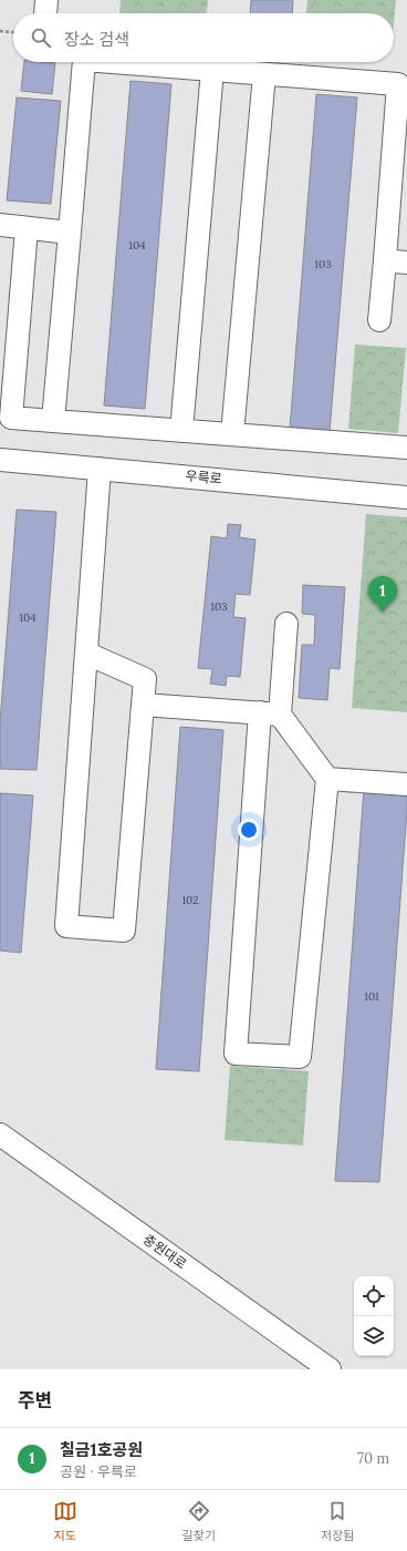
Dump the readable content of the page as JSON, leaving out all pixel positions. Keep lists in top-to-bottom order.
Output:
{
  "streets": {
    "street": ["우륵로", "충원대로"]
  },
  "house_numbers": [
    "104",
    "103",
    "103",
    "104",
    "102",
    "101"
  ],
  "page": {
    "search": "장소 검색",
    "pins": "1",
    "heading": "주변",
    "list": [
      {
        "mark": "1",
        "name": "칠금1호공원",
        "note": "공원 · 우륵로",
        "value": "70 m"
      }
    ],
    "nav": ["지도", "길찾기", "저장됨"]
  }
}
